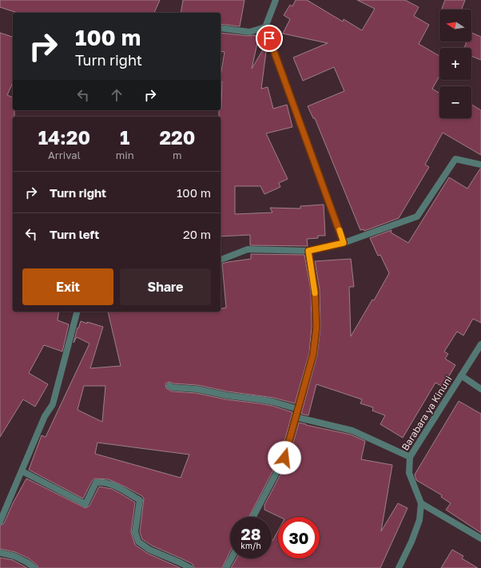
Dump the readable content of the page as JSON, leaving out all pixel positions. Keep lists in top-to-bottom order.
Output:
{
  "streets": {
    "street": ["Barabara ya Kinuni"]
  },
  "north": "left",
  "page": {
    "map_buttons": ["+", "−"],
    "turn": ["100 m", "Turn right"],
    "eta": [
      "14:20",
      "Arrival",
      "1",
      "min",
      "220",
      "m"
    ],
    "list": [
      {
        "name": "Turn right",
        "value": "100 m"
      },
      {
        "name": "Turn left",
        "value": "20 m"
      }
    ],
    "buttons": ["Exit", "Share"],
    "speed": "28 km/h",
    "limit": "30"
  }
}
